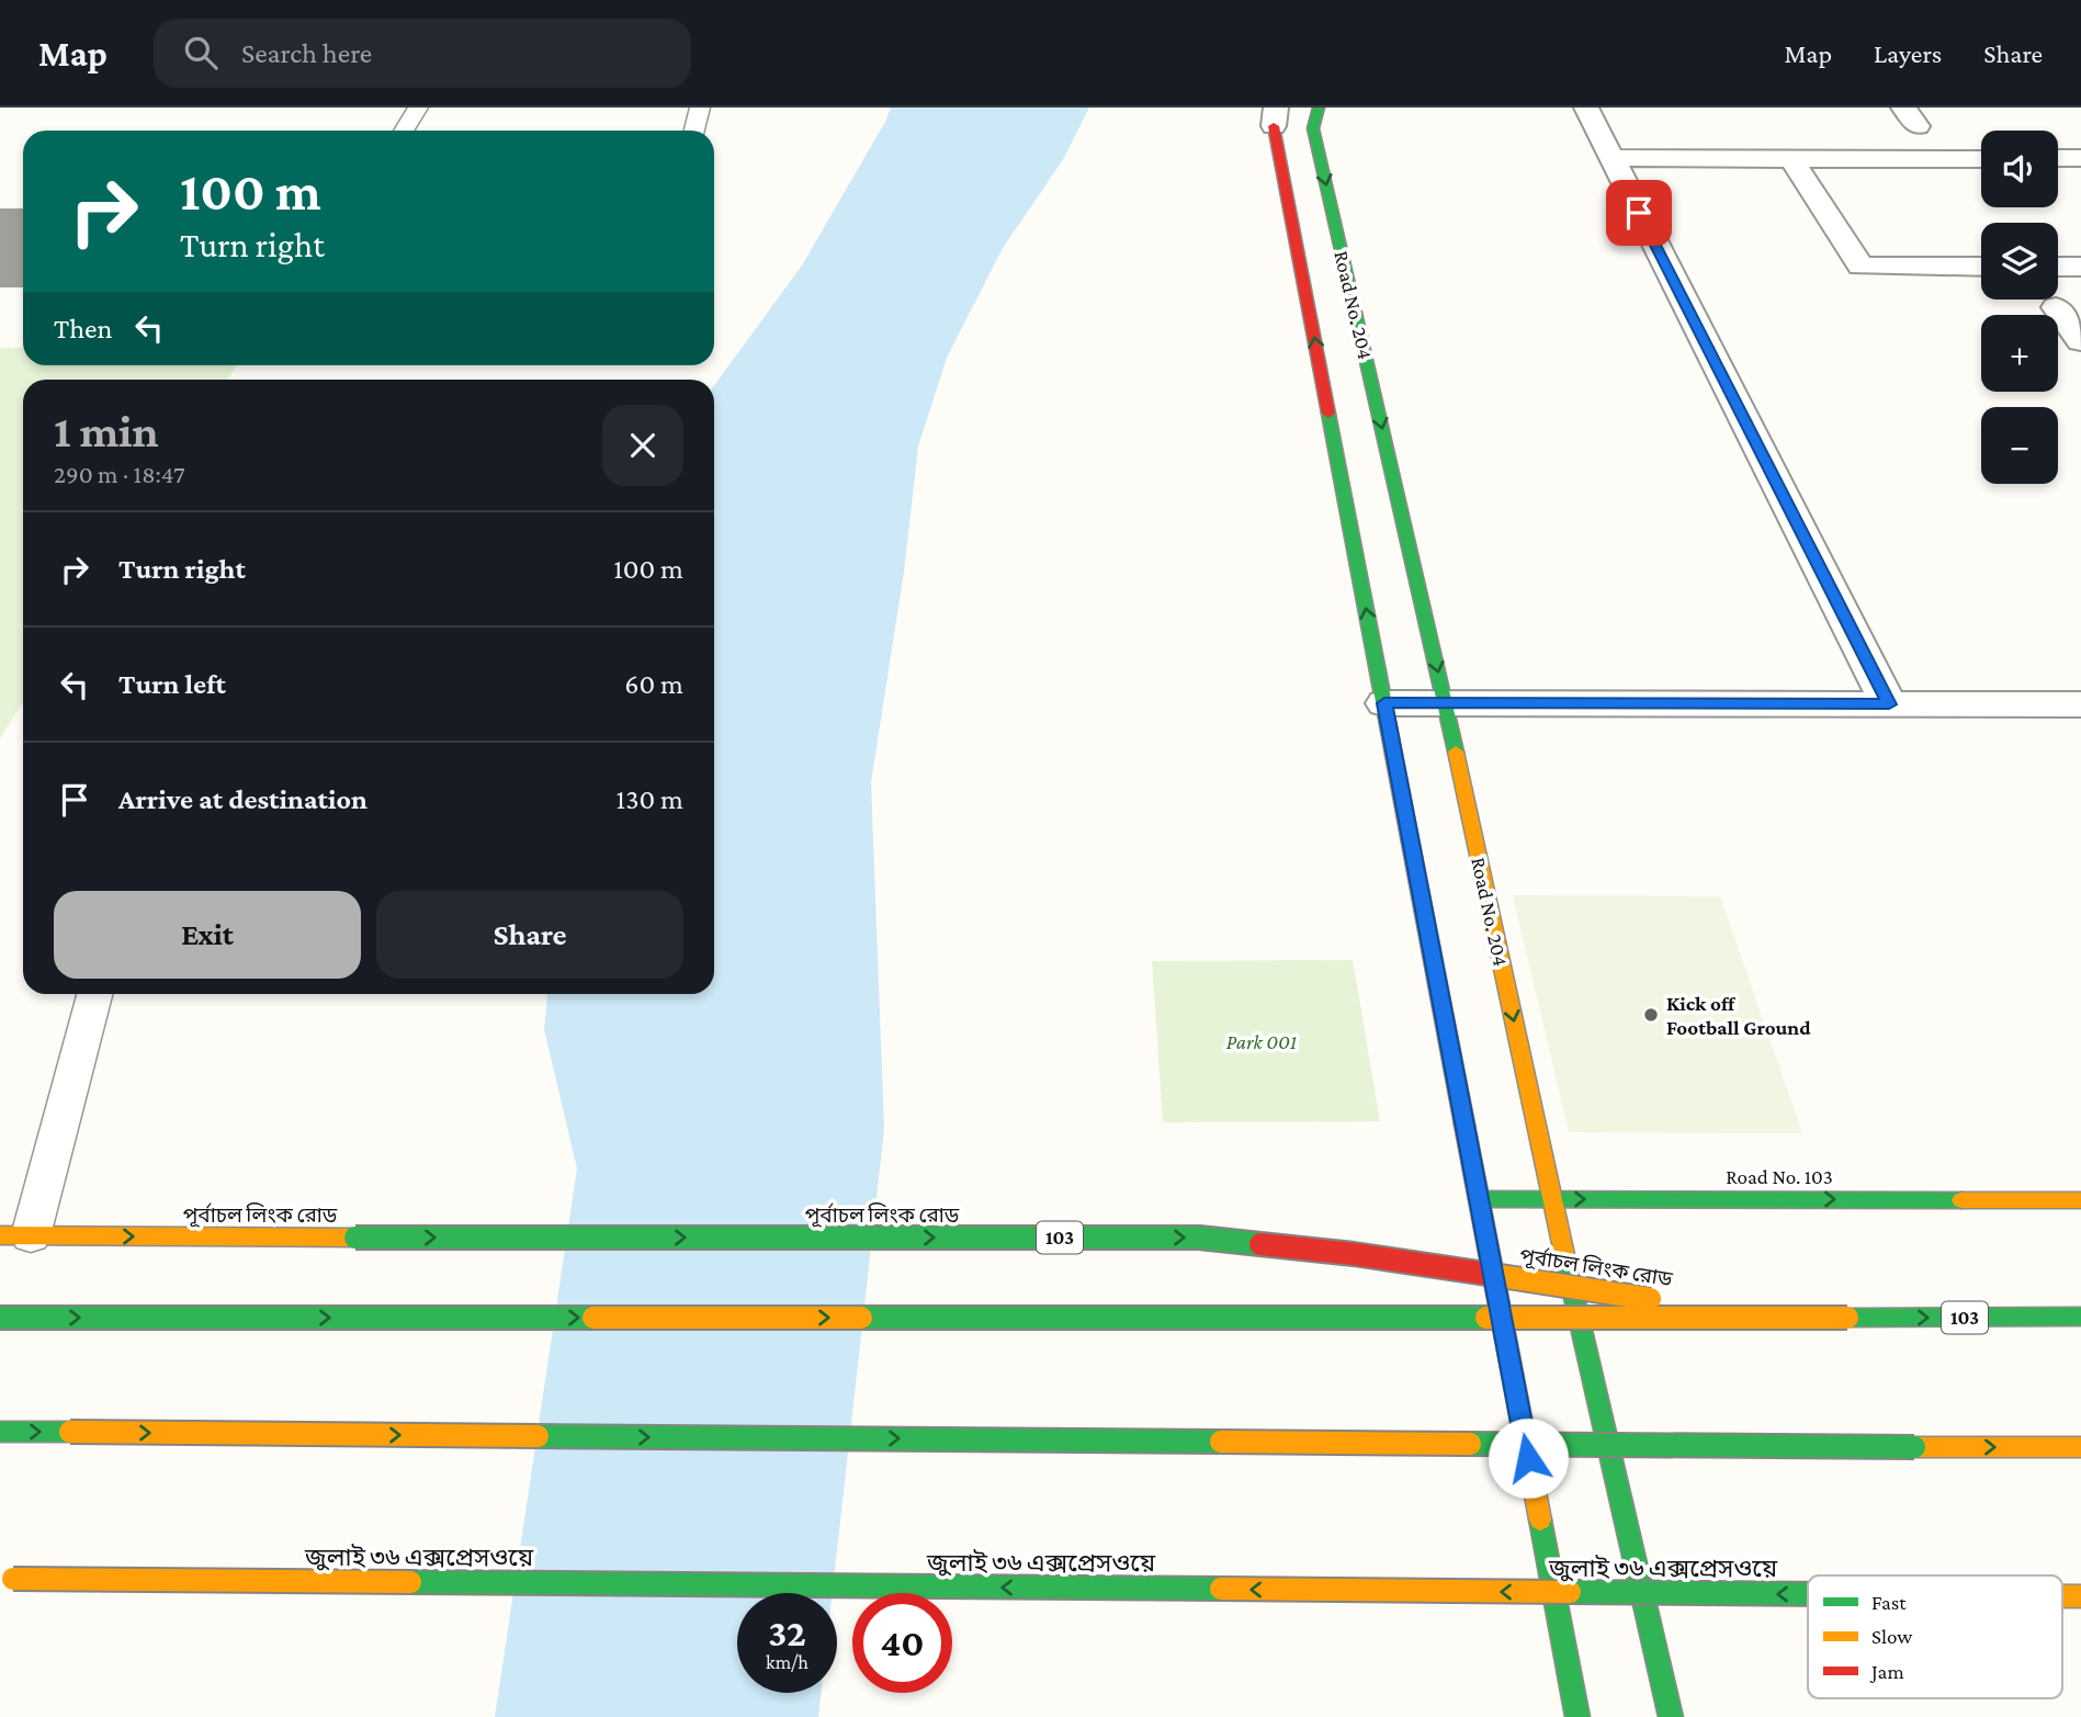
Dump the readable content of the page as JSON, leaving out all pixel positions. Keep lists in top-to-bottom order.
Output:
{
  "streets": {
    "main road": [
      "Road No. 204",
      "Road No. 103",
      "পূর্বাচল লিংক রোড",
      "103",
      "জুলাই ৩৬ এক্সপ্রেসওয়ে"
    ]
  },
  "crossings": [
    ["Road No. 204", "Road No. 103"],
    ["পূর্বাচল লিংক রোড", "103"]
  ],
  "parks": ["Park 001"],
  "places": ["Kick off Football Ground"],
  "legend": ["Fast", "Slow", "Jam"],
  "page": {
    "header": "Map",
    "search": "Search here",
    "nav": ["Map", "Layers", "Share"],
    "map_buttons": ["+", "−"],
    "turn": ["100 m", "Turn right"],
    "then": "Then",
    "heading": ["1 min", "290 m · 18:47"],
    "list": [
      {
        "name": "Turn right",
        "value": "100 m"
      },
      {
        "name": "Turn left",
        "value": "60 m"
      },
      {
        "name": "Arrive at destination",
        "value": "130 m"
      }
    ],
    "buttons": ["Exit", "Share"],
    "speed": "32 km/h",
    "limit": "40"
  }
}
